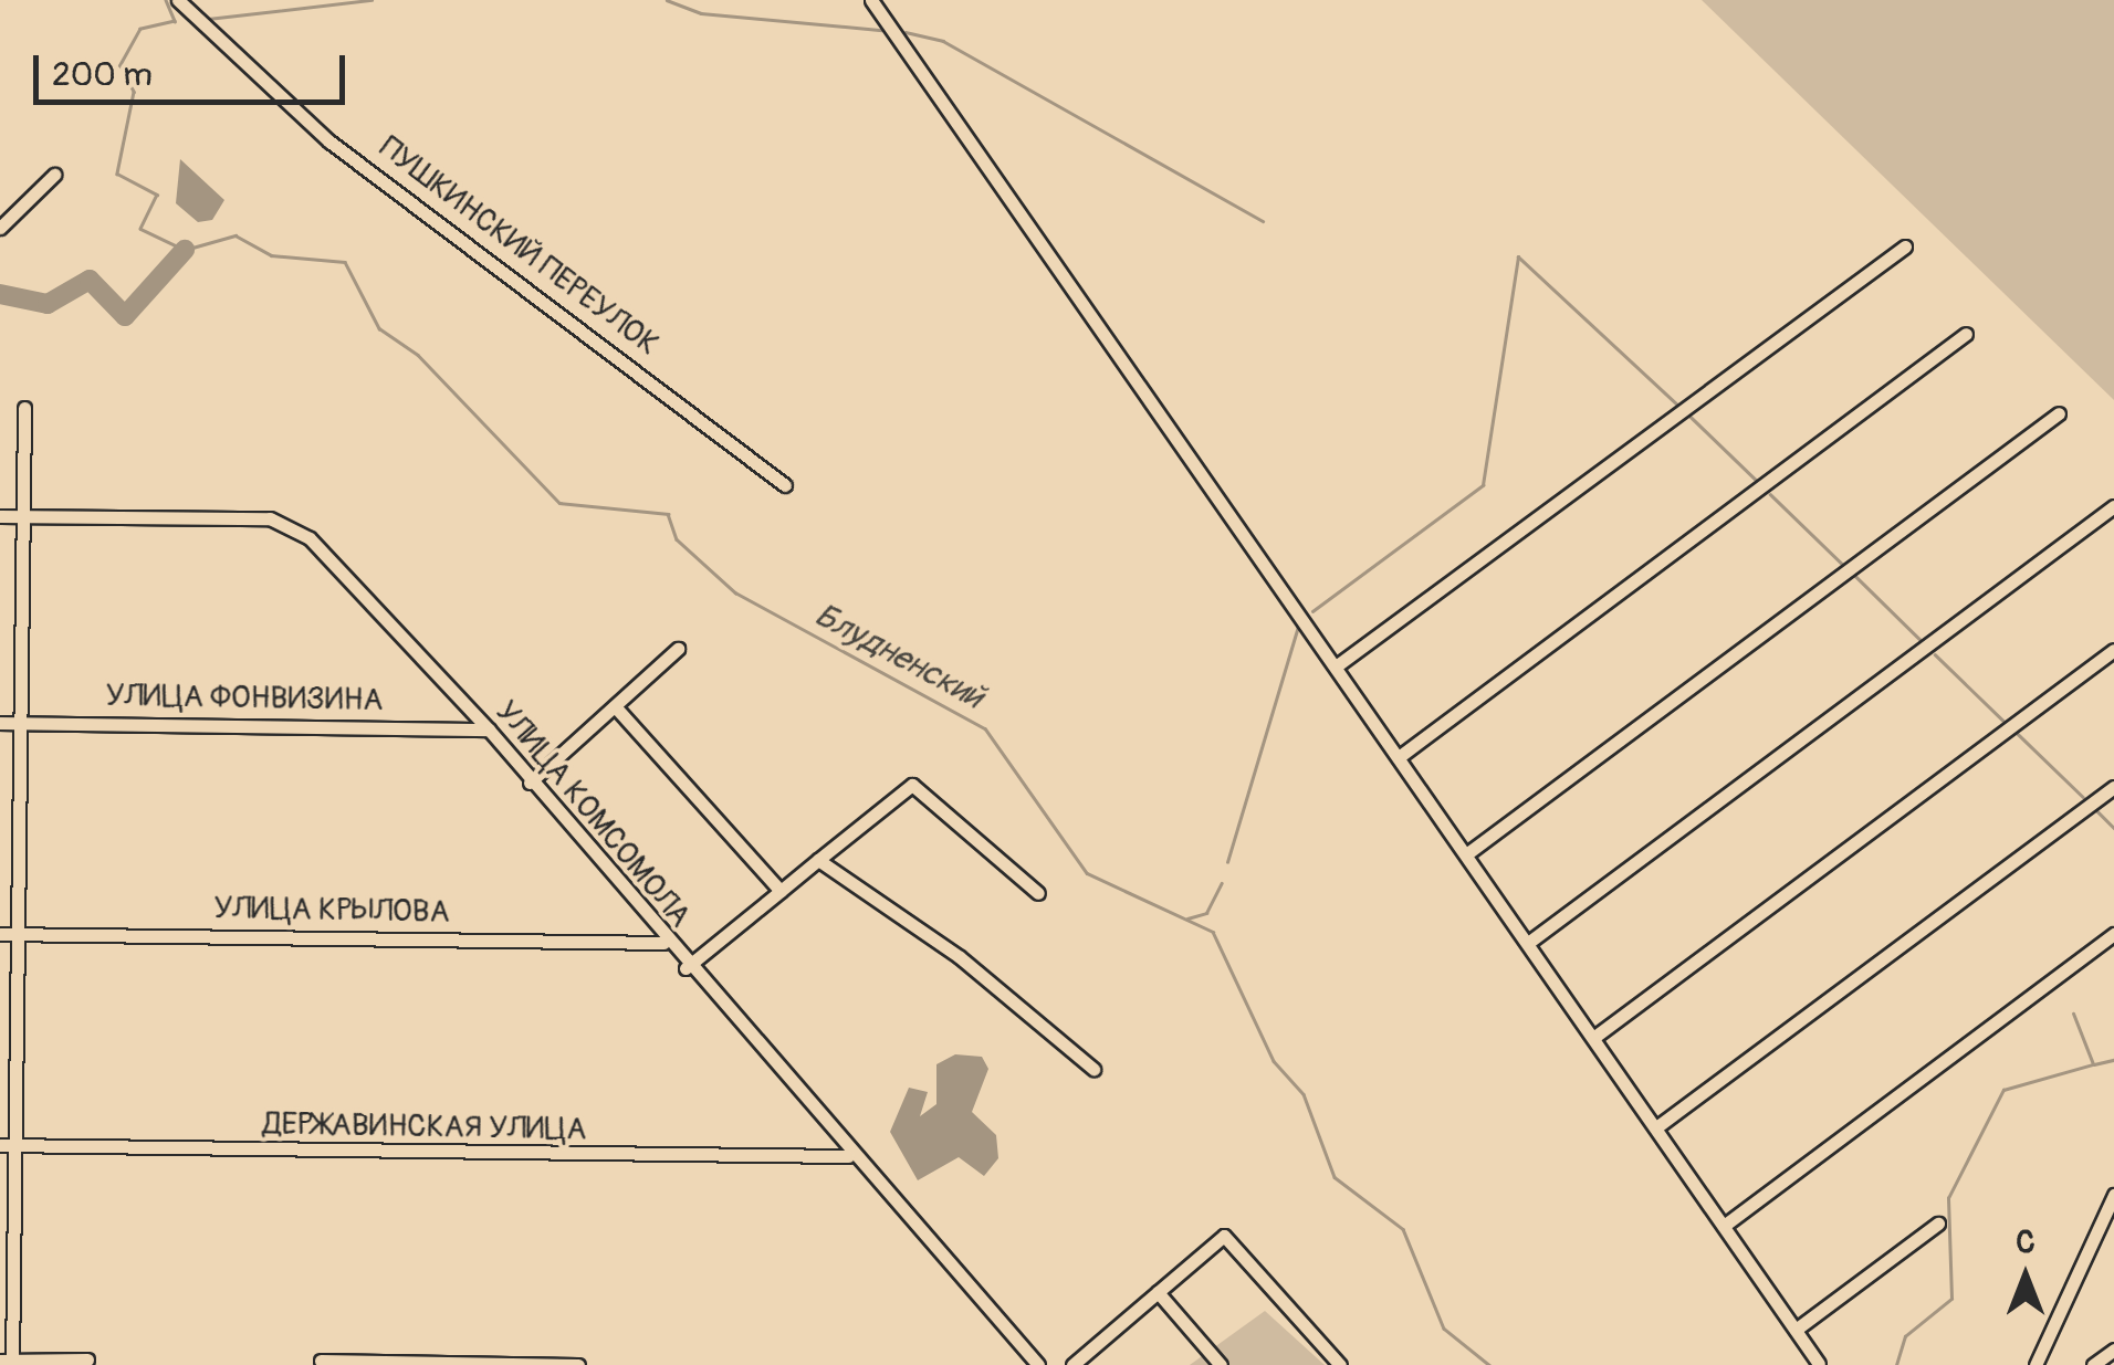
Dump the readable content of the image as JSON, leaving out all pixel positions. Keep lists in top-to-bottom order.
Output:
{
  "streets": {
    "street": [
      "ПУШКИНСКИЙ ПЕРЕУЛОК",
      "УЛИЦА ФОНВИЗИНА",
      "УЛИЦА КОМСОМОЛА",
      "УЛИЦА КРЫЛОВА",
      "ДЕРЖАВИНСКАЯ УЛИЦА"
    ]
  },
  "crossings": [
    ["УЛИЦА ФОНВИЗИНА", "УЛИЦА КОМСОМОЛА"],
    ["УЛИЦА КОМСОМОЛА", "УЛИЦА КРЫЛОВА"],
    ["УЛИЦА КОМСОМОЛА", "ДЕРЖАВИНСКАЯ УЛИЦА"]
  ],
  "water": ["Блудненский"],
  "scale_bar": "200 m",
  "north": "top"
}
